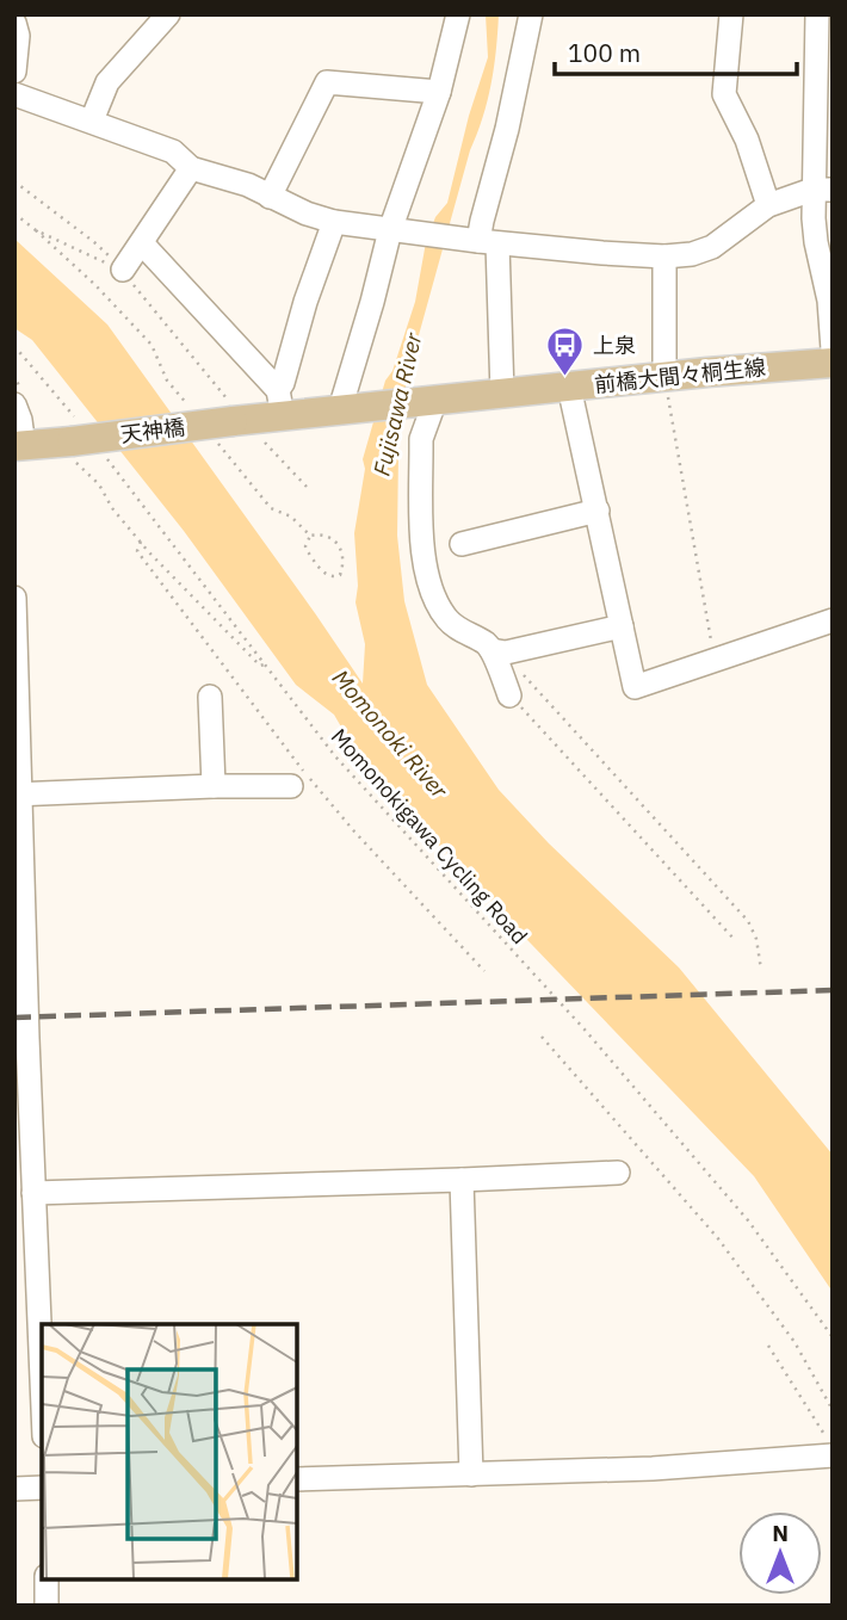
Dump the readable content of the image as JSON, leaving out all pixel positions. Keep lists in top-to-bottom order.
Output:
{
  "streets": {
    "main road": ["前橋大間々桐生線", "天神橋"],
    "path": ["Momonokigawa Cycling Road"]
  },
  "water": ["Fujisawa River", "Momonoki River"],
  "places": {
    "bus stop": ["上泉"]
  },
  "scale_bar": "100 m",
  "north": "top"
}
